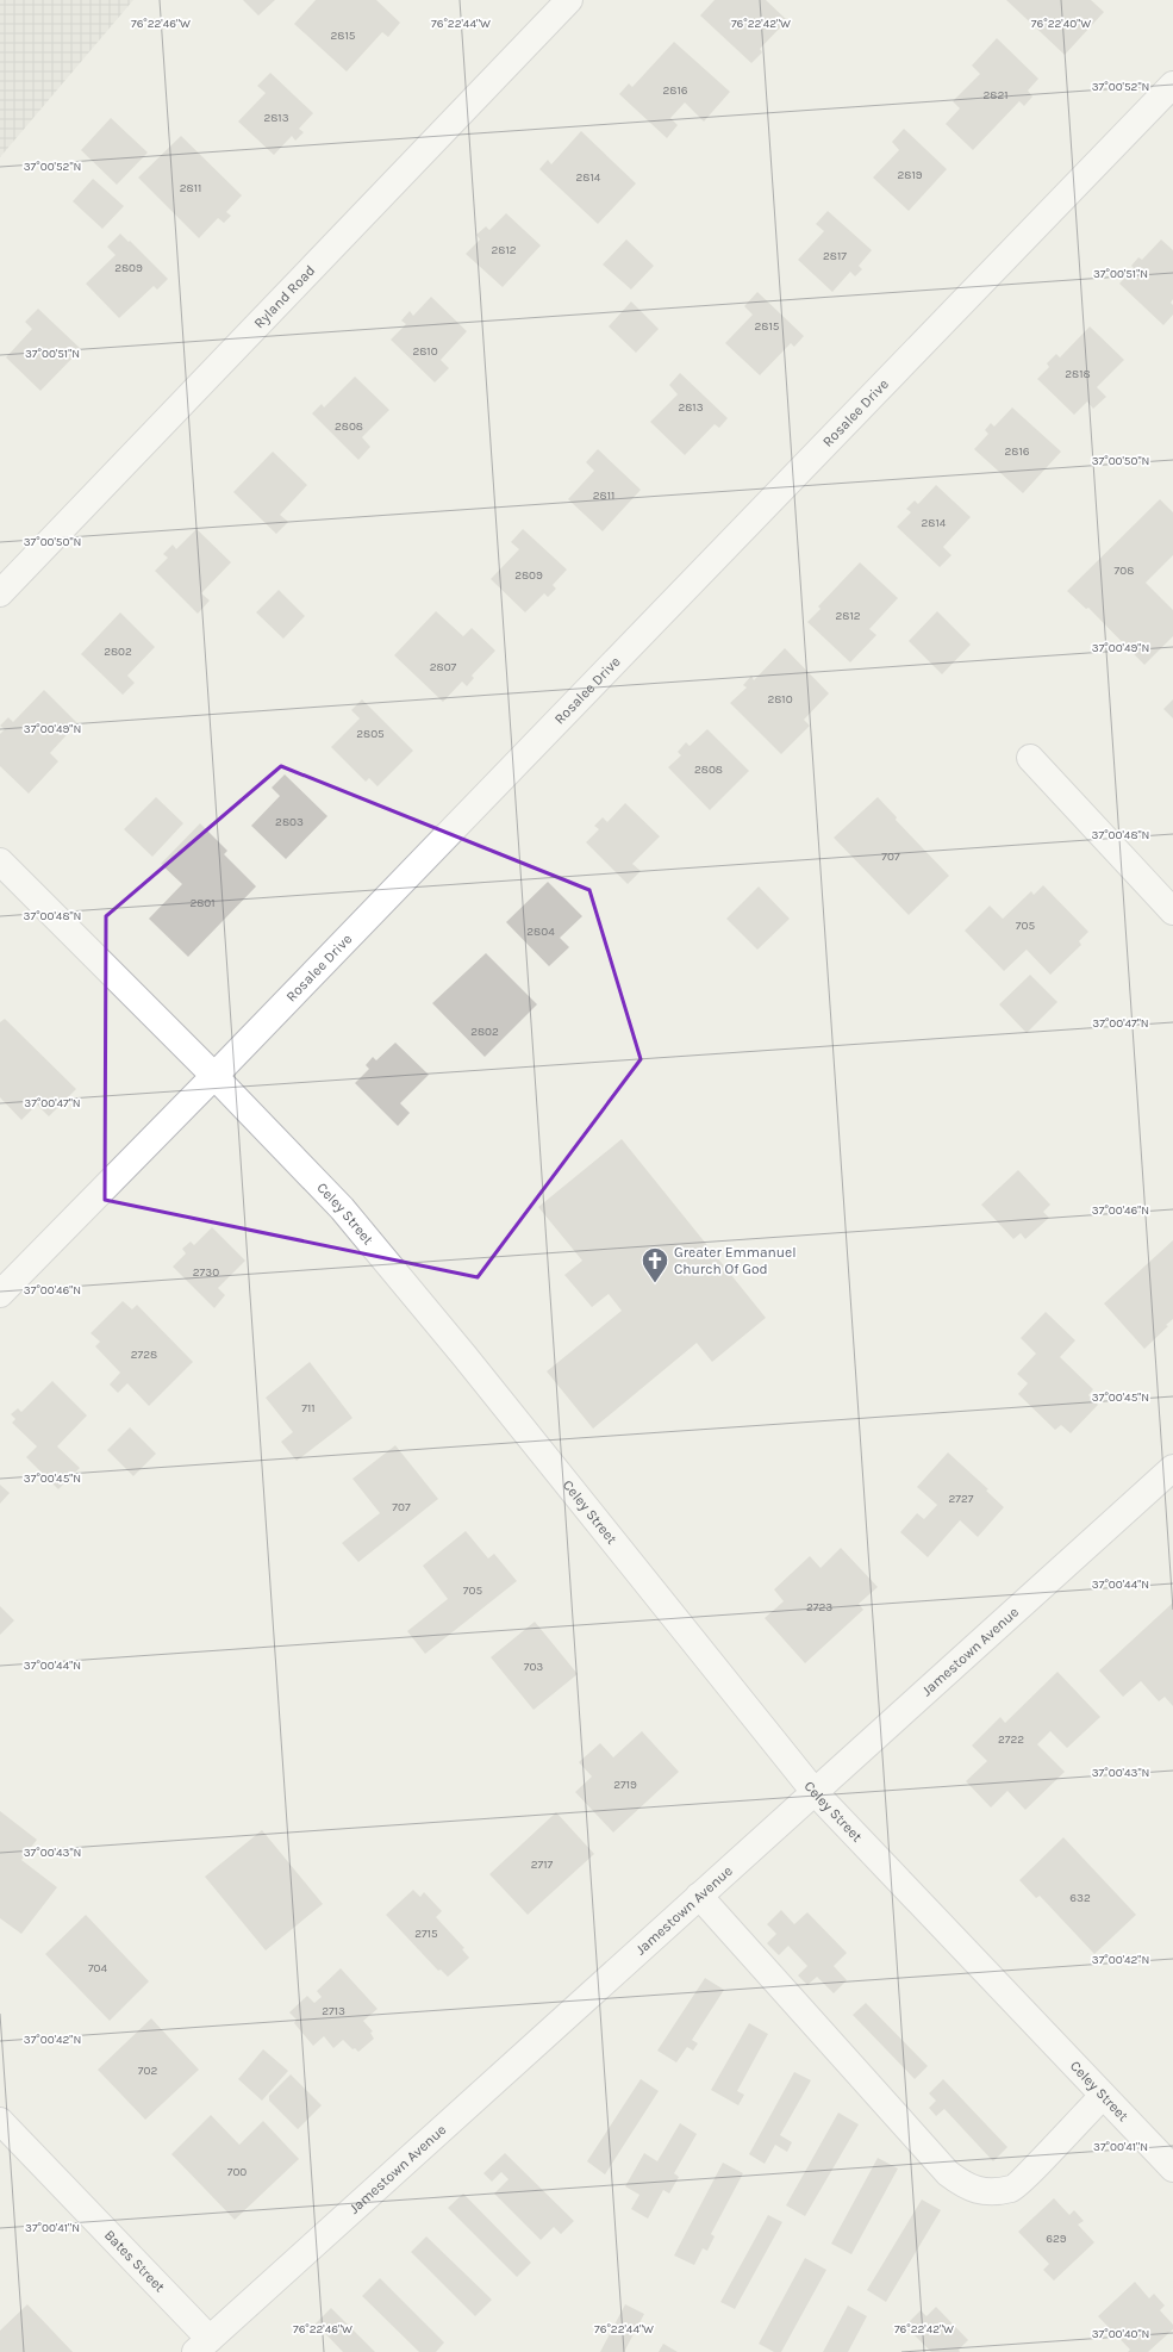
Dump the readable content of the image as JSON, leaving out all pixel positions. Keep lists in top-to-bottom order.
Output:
{
  "streets": {
    "street": [
      "Ryland Road",
      "Rosalee Drive",
      "Celey Street",
      "Jamestown Avenue",
      "Bates Street"
    ]
  },
  "crossings": [
    ["Rosalee Drive", "Celey Street"],
    ["Celey Street", "Jamestown Avenue"],
    ["Jamestown Avenue", "Bates Street"]
  ],
  "places": {
    "church": ["Greater Emmanuel Church Of God"]
  },
  "house_numbers": [
    "2815",
    "2816",
    "2821",
    "2813",
    "2819",
    "2814",
    "2811",
    "2812",
    "2817",
    "2809",
    "2815",
    "2810",
    "2818",
    "2813",
    "2808",
    "2816",
    "2811",
    "2814",
    "708",
    "2809",
    "2812",
    "2802",
    "2807",
    "2810",
    "2805",
    "2808",
    "2803",
    "707",
    "2801",
    "705",
    "2804",
    "2802",
    "2730",
    "2728",
    "711",
    "2727",
    "707",
    "705",
    "2723",
    "703",
    "2722",
    "2719",
    "2717",
    "632",
    "2715",
    "704",
    "2713",
    "702",
    "700",
    "629"
  ],
  "coordinates": [
    "76°22'46\"W",
    "76°22'44\"W",
    "76°22'42\"W",
    "76°22'40\"W",
    "37°00'52\"N",
    "37°00'51\"N",
    "37°00'50\"N",
    "37°00'49\"N",
    "37°00'48\"N",
    "37°00'47\"N",
    "37°00'46\"N",
    "37°00'45\"N",
    "37°00'44\"N",
    "37°00'43\"N",
    "37°00'42\"N",
    "37°00'41\"N",
    "37°00'40\"N"
  ]
}
